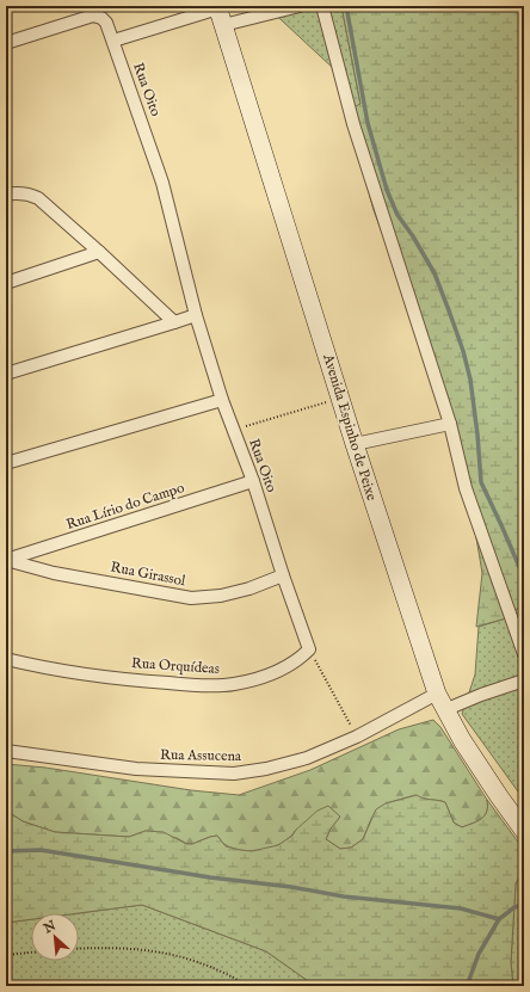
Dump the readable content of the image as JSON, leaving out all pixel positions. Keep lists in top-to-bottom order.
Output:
{
  "streets": {
    "street": [
      "Rua Oito",
      "Avenida Espinho de Peixe",
      "Rua Lírio do Campo",
      "Rua Girassol",
      "Rua Orquídeas",
      "Rua Assucena"
    ]
  },
  "crossings": [
    ["Rua Oito", "Rua Lírio do Campo"],
    ["Rua Oito", "Rua Girassol"],
    ["Rua Oito", "Rua Orquídeas"],
    ["Avenida Espinho de Peixe", "Rua Assucena"],
    ["Rua Lírio do Campo", "Rua Girassol"]
  ],
  "north": "top left"
}
